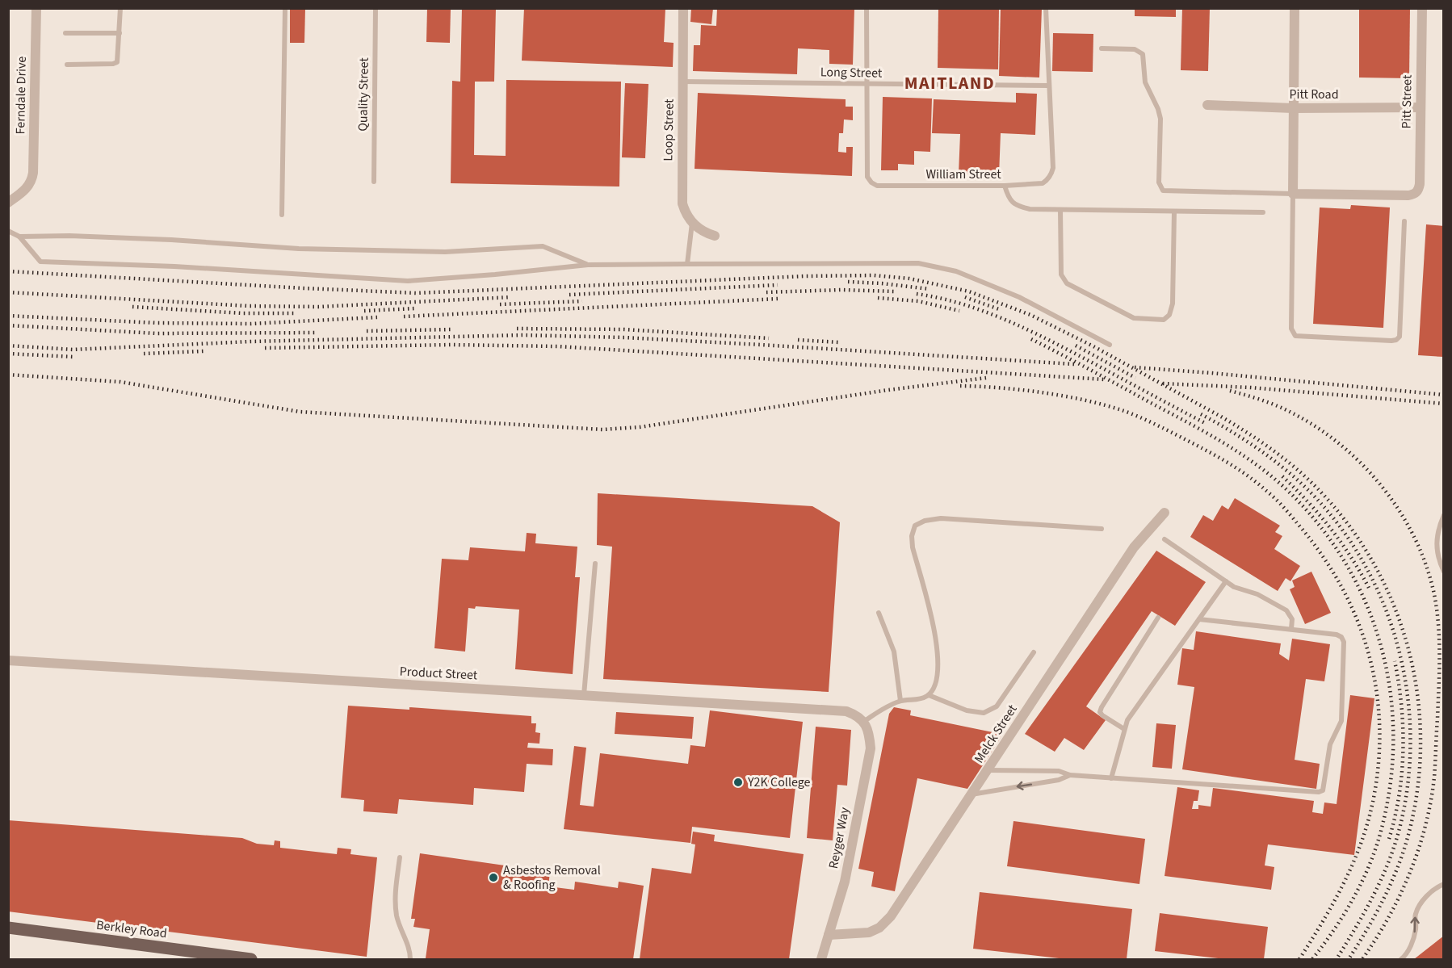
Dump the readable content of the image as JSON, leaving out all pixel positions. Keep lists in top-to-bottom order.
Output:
{
  "streets": {
    "main road": ["Berkley Road"],
    "street": [
      "Pitt Road",
      "Ferndale Drive",
      "Pitt Street",
      "Loop Street",
      "Product Street",
      "Melck Street",
      "Reyger Way"
    ],
    "lane": ["Long Street", "Quality Street", "William Street"]
  },
  "crossings": [
    ["Long Street", "Loop Street"],
    ["Long Street", "William Street"],
    ["Pitt Road", "Pitt Street"],
    ["Product Street", "Reyger Way"],
    ["Melck Street", "Reyger Way"]
  ],
  "districts": ["MAITLAND"],
  "places": ["Y2K College", "Asbestos Removal & Roofing"]
}
